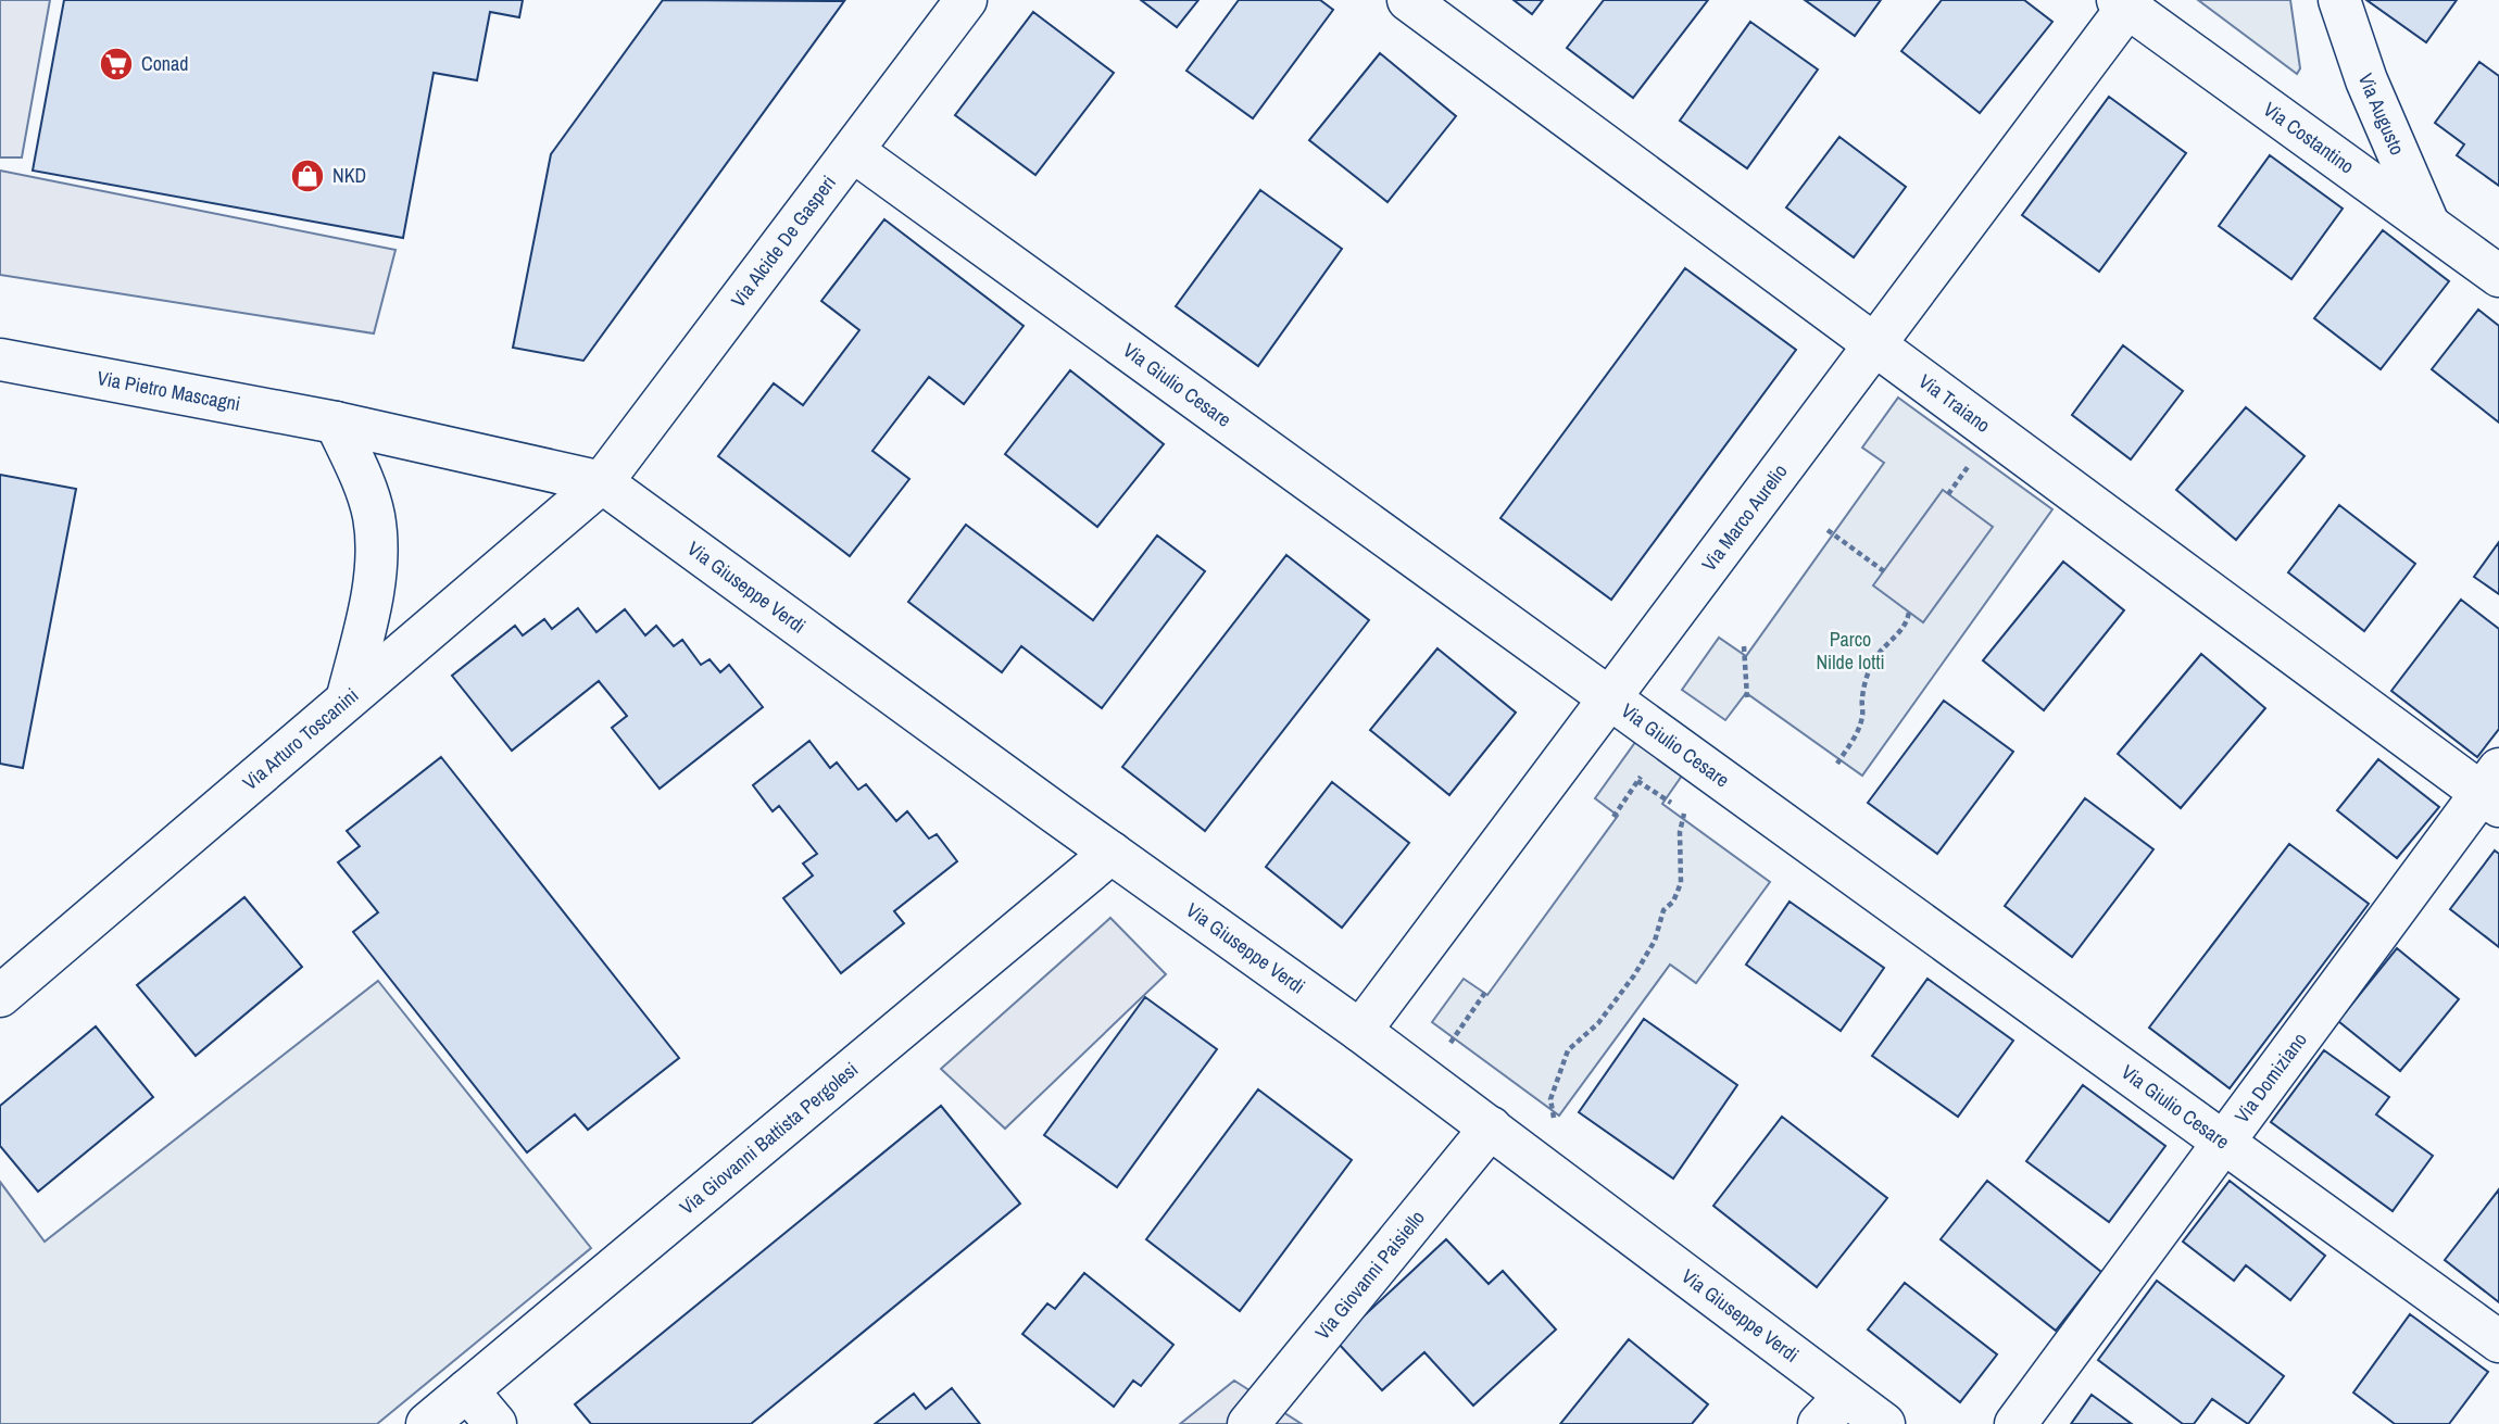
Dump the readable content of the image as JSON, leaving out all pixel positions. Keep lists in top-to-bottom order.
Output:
{
  "streets": {
    "street": [
      "Via Augusto",
      "Via Costantino",
      "Via Alcide De Gasperi",
      "Via Giulio Cesare",
      "Via Pietro Mascagni",
      "Via Traiano",
      "Via Marco Aurelio",
      "Via Giuseppe Verdi",
      "Via Arturo Toscanini",
      "Via Domiziano",
      "Via Giovanni Battista Pergolesi",
      "Via Giovanni Paisiello"
    ]
  },
  "crossings": [
    ["Via Augusto", "Via Costantino"],
    ["Via Costantino", "Via Marco Aurelio"],
    ["Via Alcide De Gasperi", "Via Giulio Cesare"],
    ["Via Alcide De Gasperi", "Via Pietro Mascagni"],
    ["Via Alcide De Gasperi", "Via Giuseppe Verdi"],
    ["Via Alcide De Gasperi", "Via Arturo Toscanini"],
    ["Via Giulio Cesare", "Via Marco Aurelio"],
    ["Via Giulio Cesare", "Via Domiziano"],
    ["Via Pietro Mascagni", "Via Giuseppe Verdi"],
    ["Via Pietro Mascagni", "Via Arturo Toscanini"],
    ["Via Traiano", "Via Marco Aurelio"],
    ["Via Traiano", "Via Domiziano"],
    ["Via Marco Aurelio", "Via Giuseppe Verdi"],
    ["Via Giuseppe Verdi", "Via Arturo Toscanini"],
    ["Via Giuseppe Verdi", "Via Giovanni Battista Pergolesi"],
    ["Via Giuseppe Verdi", "Via Giovanni Paisiello"]
  ],
  "parks": ["Parco Nilde Iotti"],
  "places": {
    "supermarket": ["Conad"],
    "shop": ["NKD"]
  }
}
